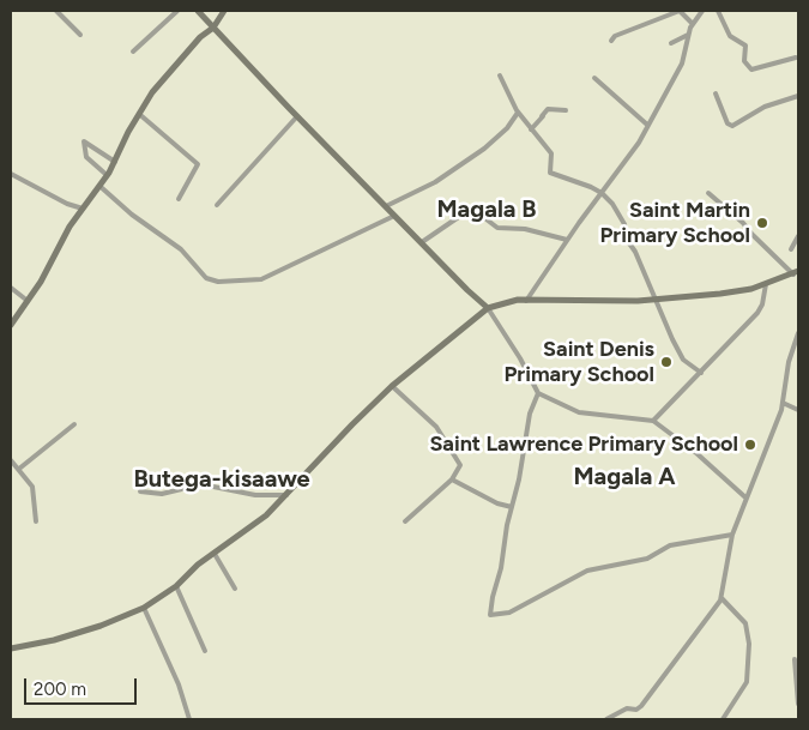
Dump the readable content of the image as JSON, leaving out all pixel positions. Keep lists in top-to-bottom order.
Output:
{
  "districts": ["Magala B", "Magala A", "Butega-kisaawe"],
  "places": ["Saint Martin Primary School", "Saint Denis Primary School", "Saint Lawrence Primary School"],
  "scale_bar": "200 m"
}
